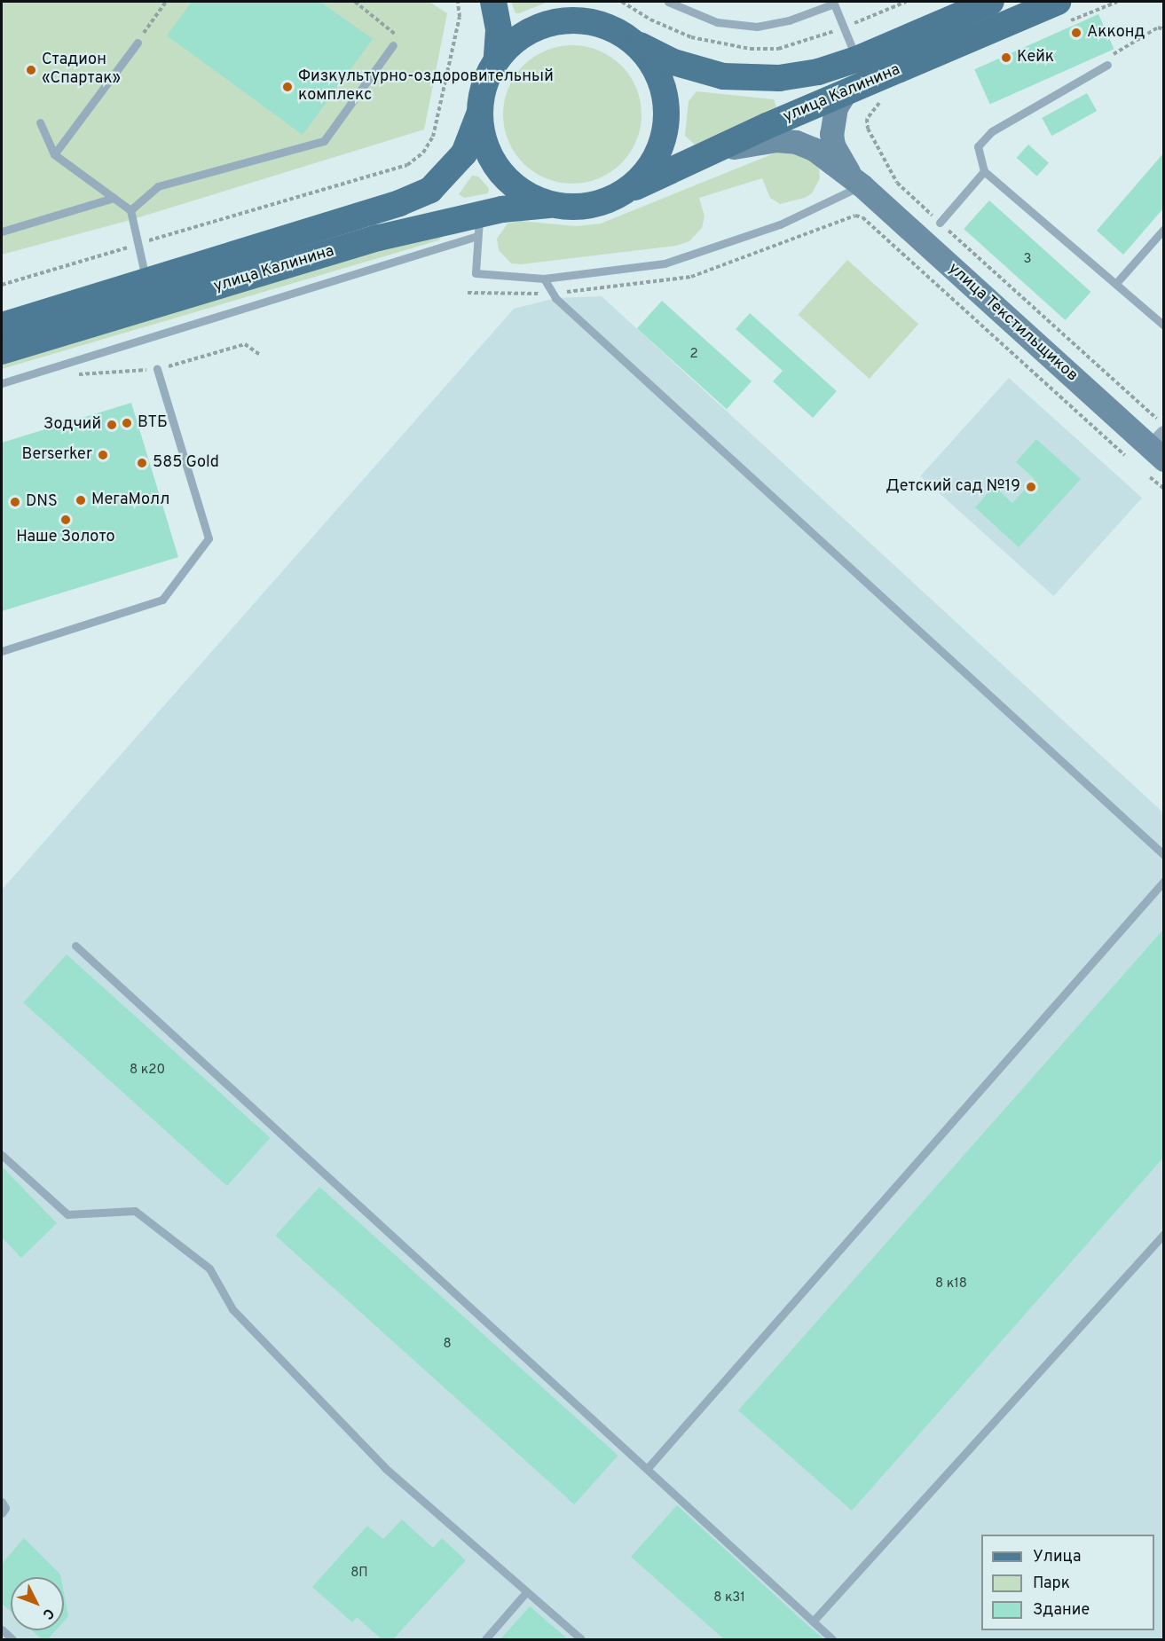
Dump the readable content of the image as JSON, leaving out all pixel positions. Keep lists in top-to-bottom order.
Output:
{
  "streets": {
    "main road": ["улица Калинина"],
    "street": ["улица Текстильщиков"]
  },
  "crossings": [
    ["улица Калинина", "улица Текстильщиков"]
  ],
  "places": [
    "Акконд",
    "Кейк",
    "Стадион «Спартак»",
    "Физкультурно-оздоровительный комплекс",
    "ВТБ",
    "Зодчий",
    "Berserker",
    "585 Gold",
    "Детский сад №19",
    "МегаМолл",
    "DNS",
    "Наше Золото"
  ],
  "house_numbers": [
    "3",
    "2",
    "8 к20",
    "8 к18",
    "8",
    "8П",
    "8 к31"
  ],
  "legend": ["Улица", "Парк", "Здание"],
  "north": "bottom right"
}
